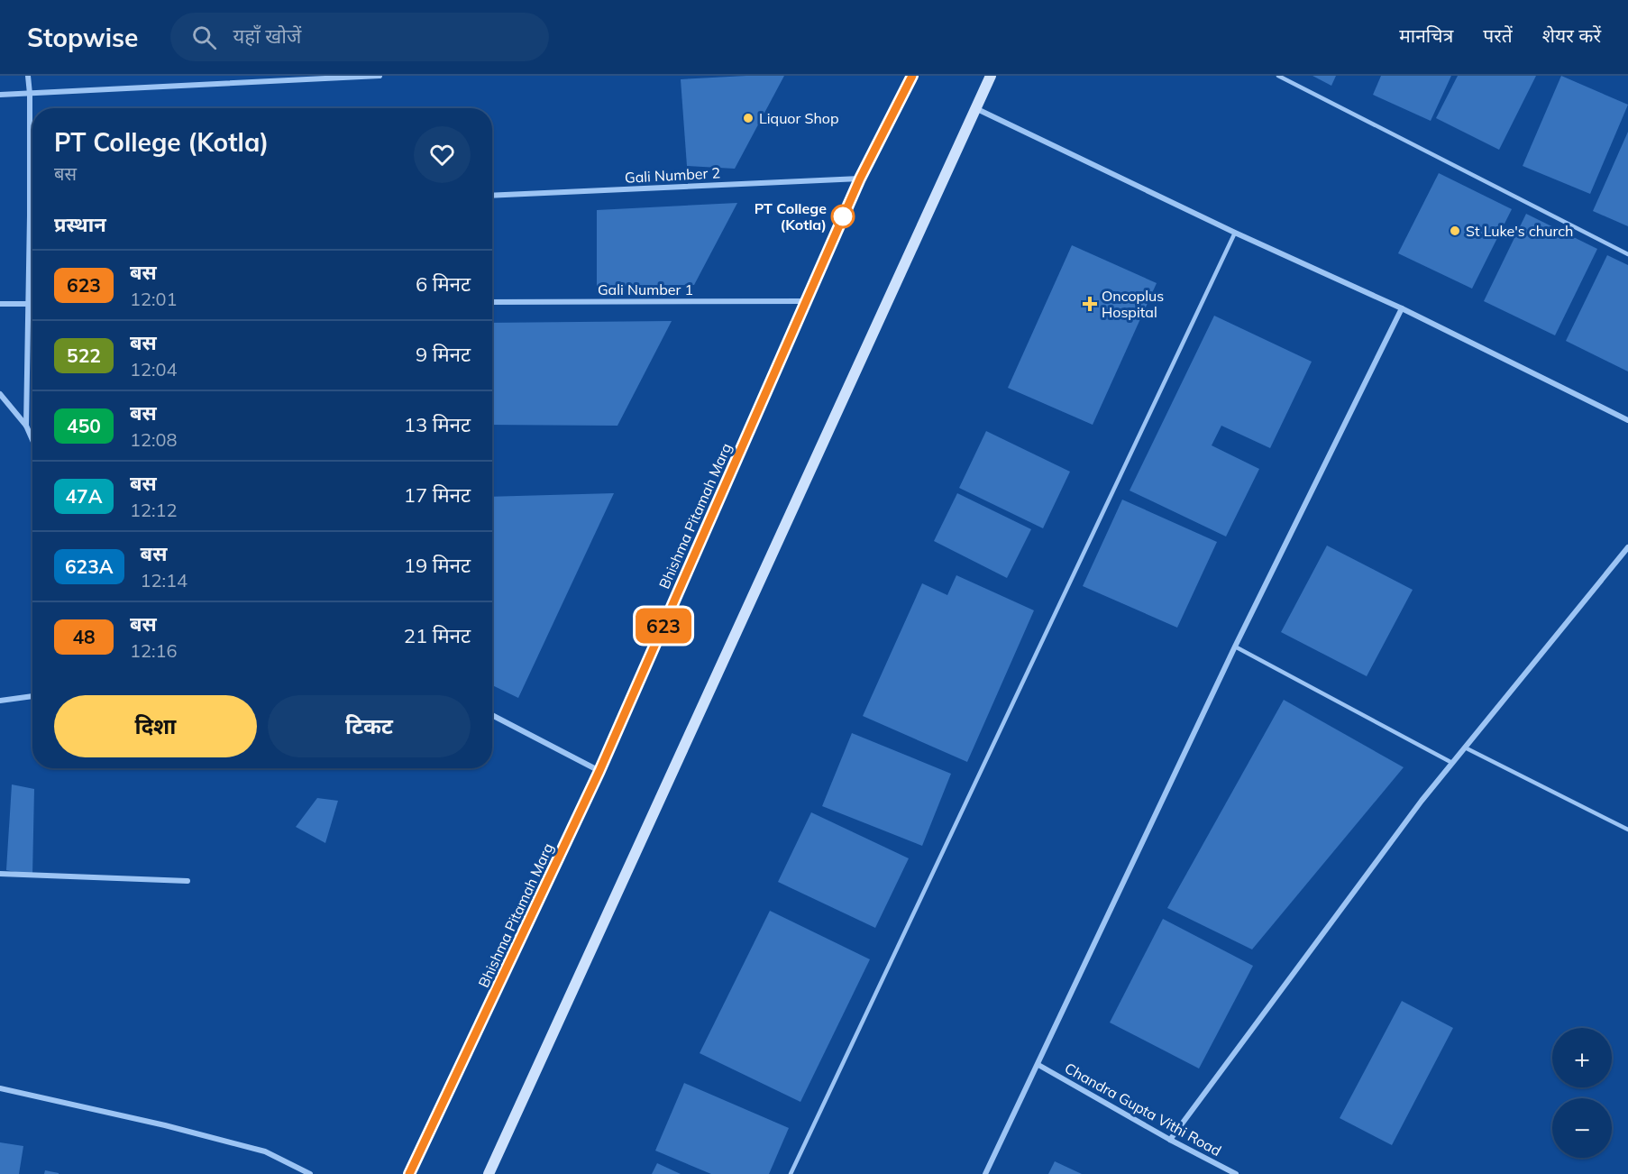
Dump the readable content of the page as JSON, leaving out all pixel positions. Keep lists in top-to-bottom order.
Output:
{
  "streets": {
    "main road": ["Bhishma Pitamah Marg"],
    "street": ["Gali Number 2", "Gali Number 1", "Chandra Gupta Vithi Road"]
  },
  "crossings": [
    ["Gali Number 2", "Bhishma Pitamah Marg"],
    ["Gali Number 1", "Bhishma Pitamah Marg"]
  ],
  "places": {
    "other": ["Liquor Shop", "PT College (Kotla)", "St Luke's church"],
    "health": ["Oncoplus Hospital"]
  },
  "lines": ["bus line 623"],
  "page": {
    "header": "Stopwise",
    "search": "यहाँ खोजें",
    "nav": ["मानचित्र", "परतें", "शेयर करें"],
    "on_map": "623",
    "heading": [
      ["PT College (Kotla)", "बस"],
      "प्रस्थान"
    ],
    "list": [
      {
        "mark": "623",
        "name": "बस",
        "note": "12:01",
        "value": "6 मिनट"
      },
      {
        "mark": "522",
        "name": "बस",
        "note": "12:04",
        "value": "9 मिनट"
      },
      {
        "mark": "450",
        "name": "बस",
        "note": "12:08",
        "value": "13 मिनट"
      },
      {
        "mark": "47A",
        "name": "बस",
        "note": "12:12",
        "value": "17 मिनट"
      },
      {
        "mark": "623A",
        "name": "बस",
        "note": "12:14",
        "value": "19 मिनट"
      },
      {
        "mark": "48",
        "name": "बस",
        "note": "12:16",
        "value": "21 मिनट"
      }
    ],
    "buttons": ["दिशा", "टिकट"],
    "map_buttons": ["+", "−"]
  }
}
